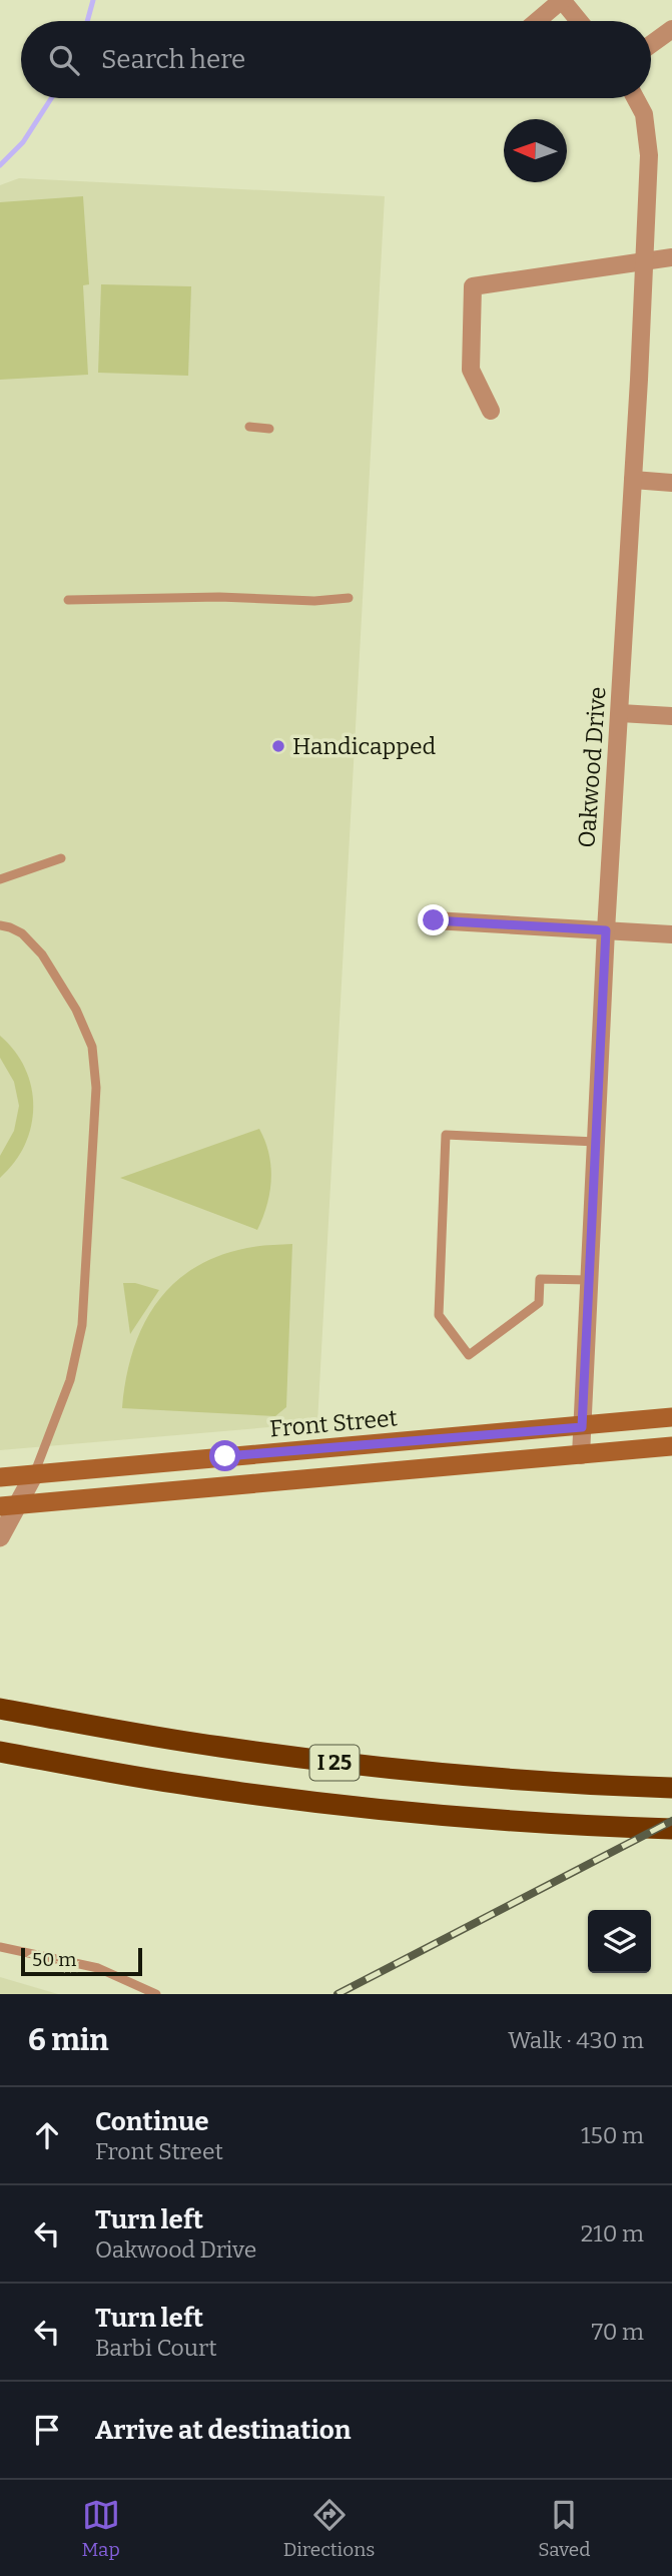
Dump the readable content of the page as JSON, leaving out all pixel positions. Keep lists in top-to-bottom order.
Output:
{
  "streets": {
    "highway": ["I 25"],
    "main road": ["Front Street"],
    "street": ["Oakwood Drive"]
  },
  "crossings": [
    ["Oakwood Drive", "Front Street"]
  ],
  "places": ["Handicapped"],
  "scale_bar": "50 m",
  "north": "left",
  "page": {
    "search": "Search here",
    "scale": "50 m",
    "heading": ["6 min", "Walk · 430 m"],
    "list": [
      ["Continue", "Front Street", "150 m"],
      ["Turn left", "Oakwood Drive", "210 m"],
      ["Turn left", "Barbi Court", "70 m"],
      "Arrive at destination"
    ],
    "nav": ["Map", "Directions", "Saved"]
  }
}
